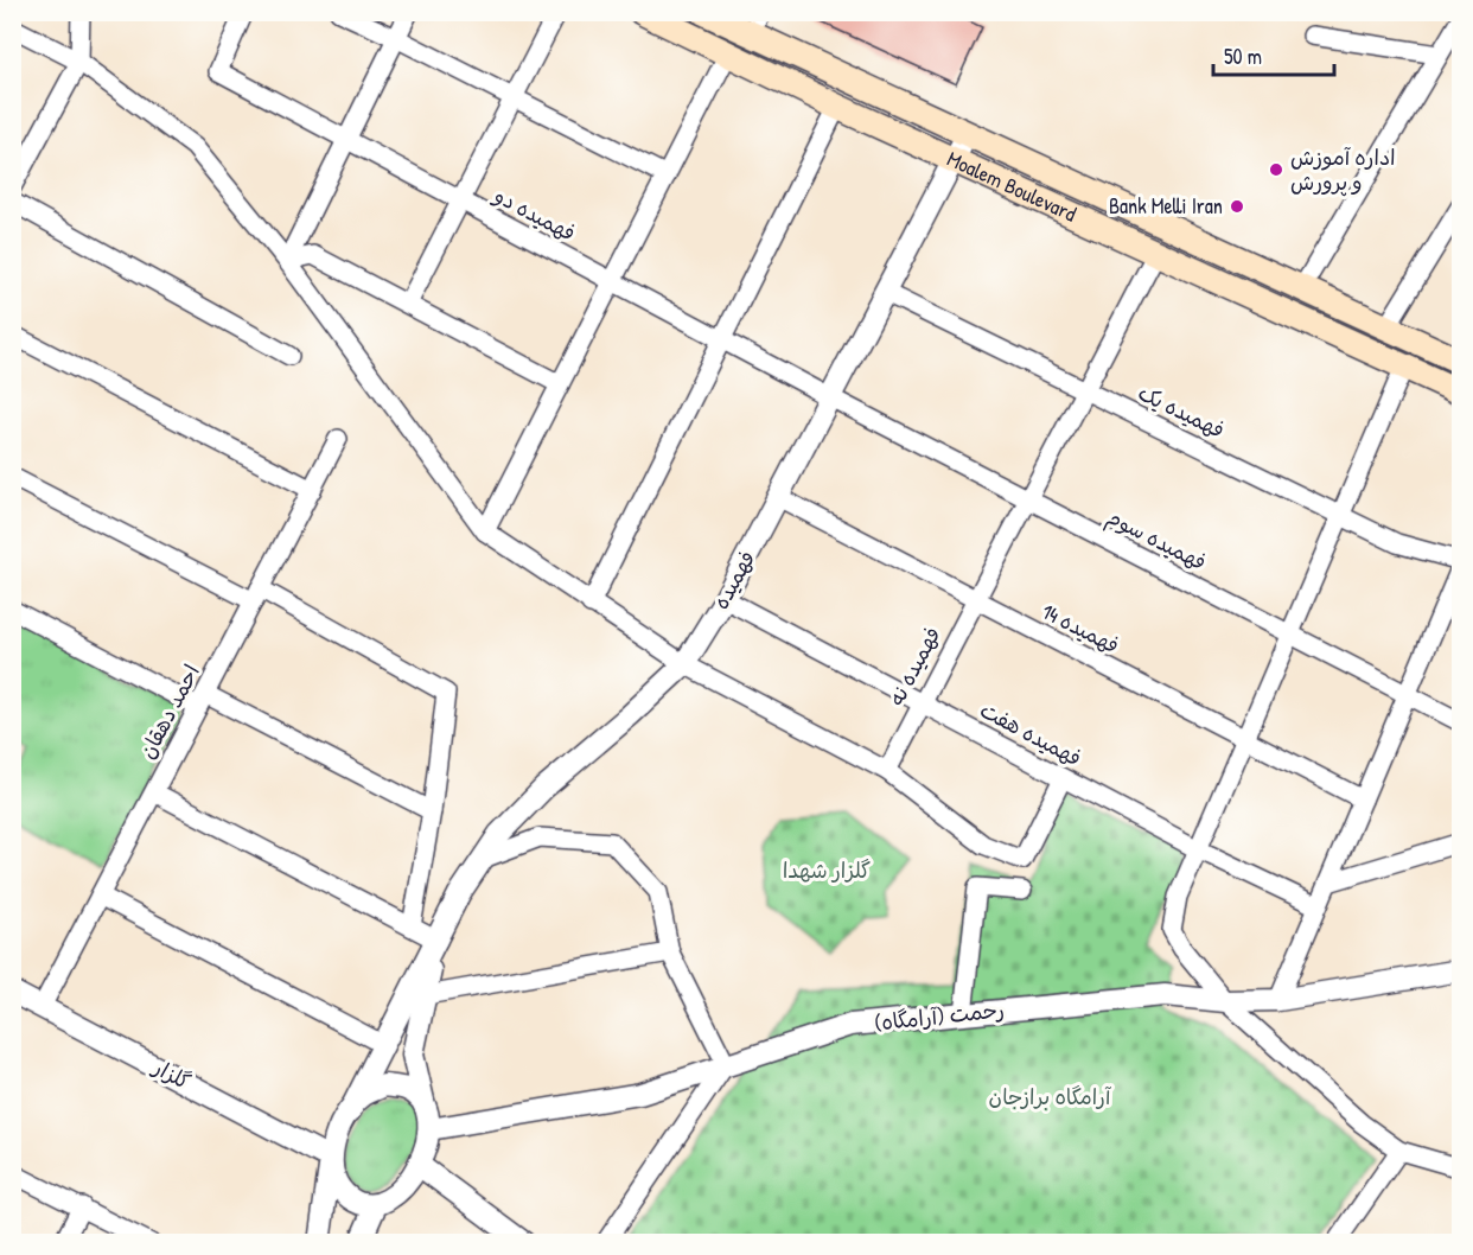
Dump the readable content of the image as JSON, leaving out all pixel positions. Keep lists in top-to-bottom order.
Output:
{
  "streets": {
    "main road": ["Moalem Boulevard"],
    "street": [
      "فهمیده دو",
      "فهمیده یک",
      "فهمیده سوم",
      "فهمیده",
      "فهمیده 14",
      "فهمیده نه",
      "احمد دهقان",
      "فهمیده هفت",
      "رحمت (آرامگاه)",
      "گلزار"
    ]
  },
  "crossings": [
    ["Moalem Boulevard", "فهمیده"],
    ["Moalem Boulevard", "فهمیده نه"],
    ["فهمیده دو", "فهمیده سوم"],
    ["فهمیده دو", "فهمیده"],
    ["فهمیده یک", "فهمیده"],
    ["فهمیده یک", "فهمیده نه"],
    ["فهمیده سوم", "فهمیده"],
    ["فهمیده سوم", "فهمیده نه"],
    ["فهمیده", "فهمیده 14"],
    ["فهمیده", "فهمیده هفت"],
    ["فهمیده 14", "فهمیده نه"],
    ["فهمیده نه", "فهمیده هفت"],
    ["احمد دهقان", "گلزار"],
    ["رحمت (آرامگاه)", "گلزار"]
  ],
  "parks": ["گلزار شهدا", "آرامگاه برازجان"],
  "places": ["اداره آموزش و پرورش", "Bank Melli Iran"],
  "scale_bar": "50 m"
}
